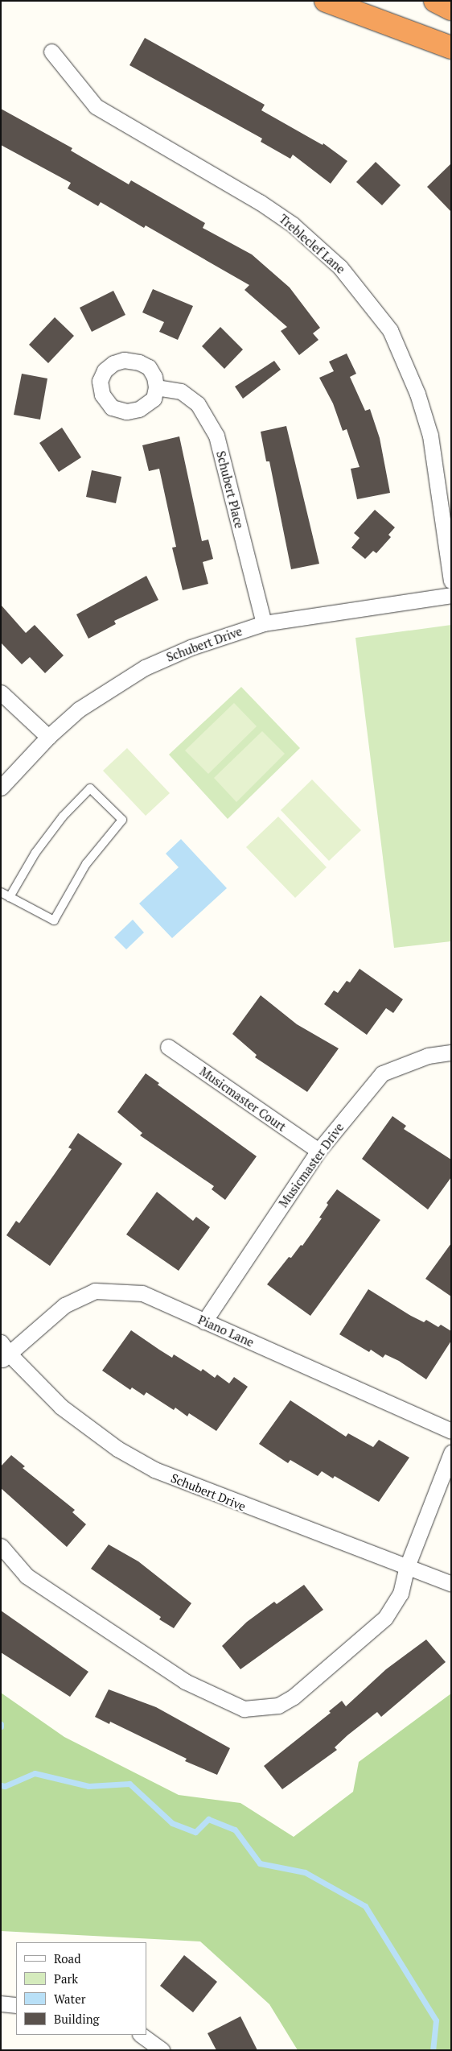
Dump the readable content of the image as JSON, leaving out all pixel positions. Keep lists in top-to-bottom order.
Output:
{
  "streets": {
    "street": [
      "Trebleclef Lane",
      "Schubert Place",
      "Schubert Drive",
      "Musicmaster Court",
      "Musicmaster Drive",
      "Piano Lane"
    ]
  },
  "crossings": [
    ["Schubert Place", "Schubert Drive"],
    ["Schubert Drive", "Piano Lane"],
    ["Musicmaster Court", "Musicmaster Drive"],
    ["Musicmaster Drive", "Piano Lane"]
  ],
  "legend": [
    "Road",
    "Park",
    "Water",
    "Building"
  ]
}
